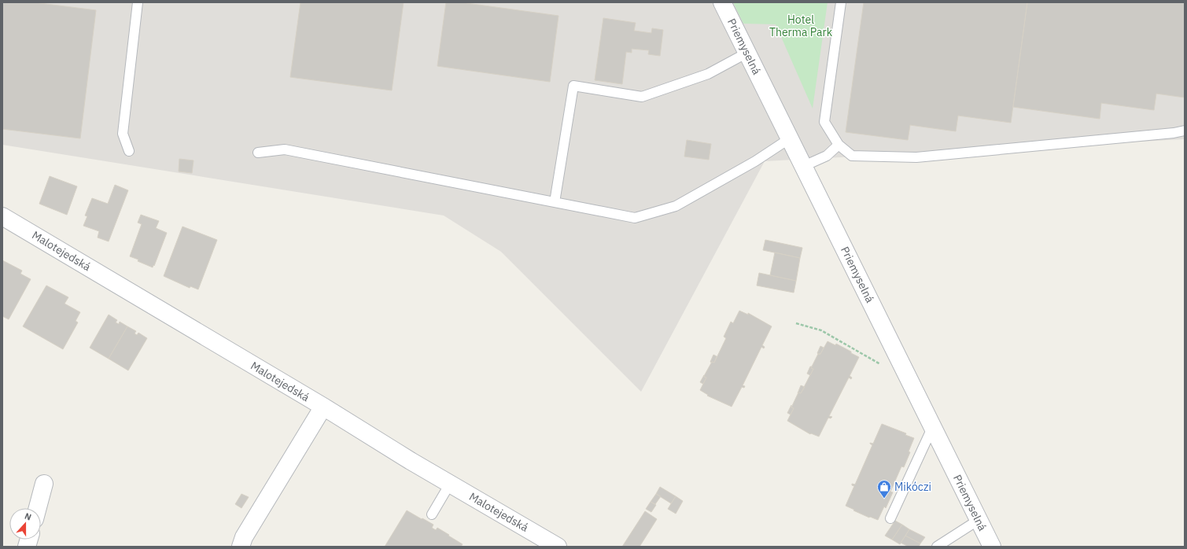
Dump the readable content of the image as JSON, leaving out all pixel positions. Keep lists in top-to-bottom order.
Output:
{
  "streets": {
    "street": ["Priemyselná", "Malotejedská"]
  },
  "parks": ["Hotel Therma Park"],
  "places": {
    "shop": ["Mikóczi"]
  },
  "north": "top"
}
